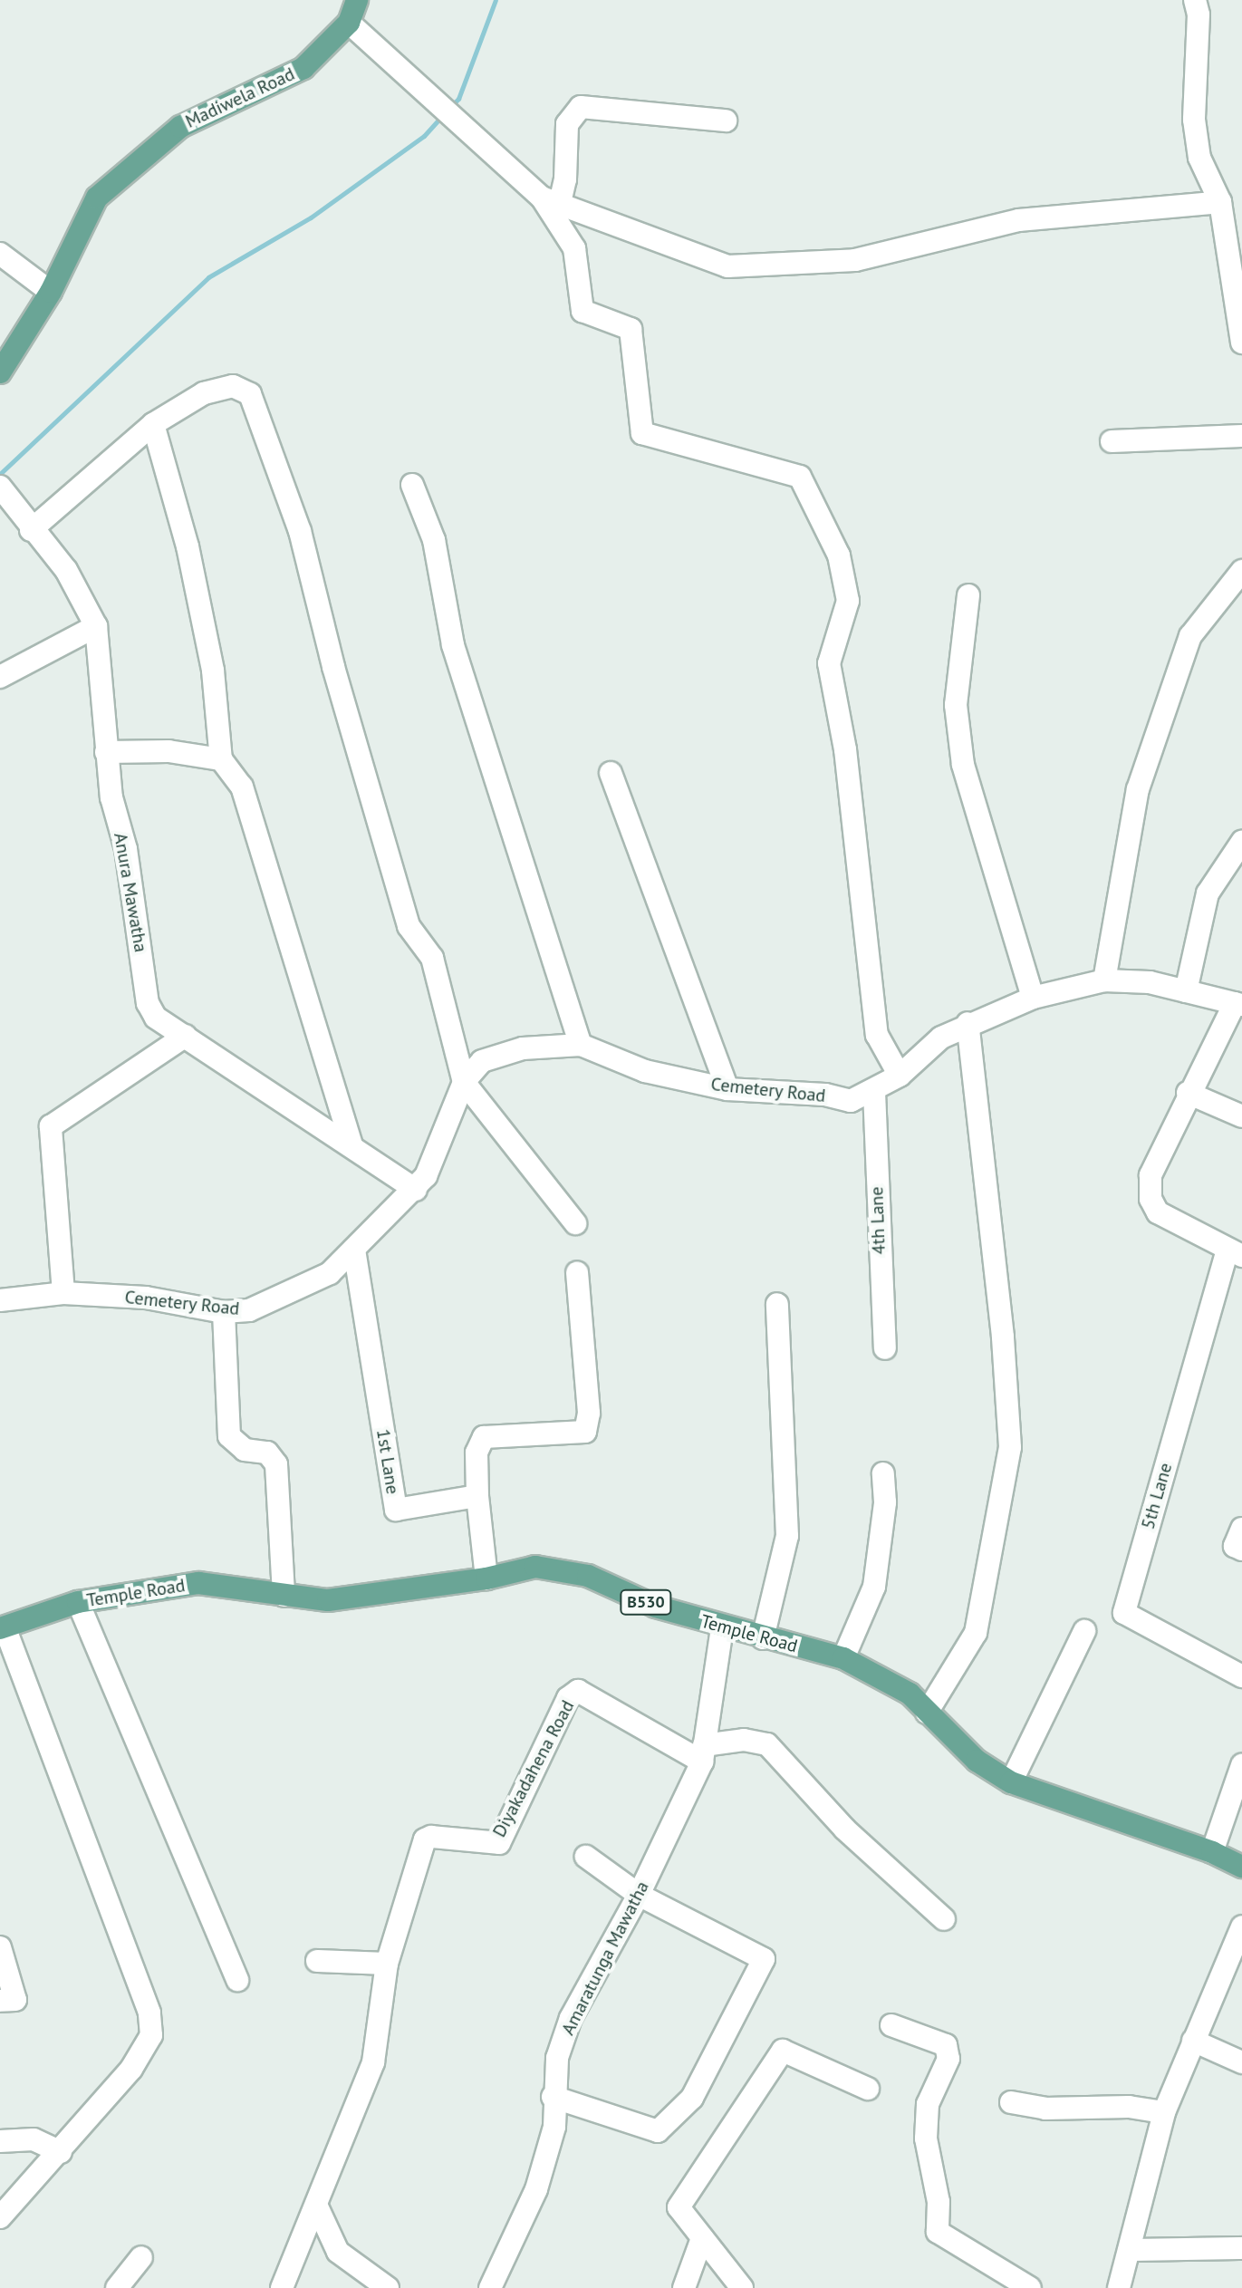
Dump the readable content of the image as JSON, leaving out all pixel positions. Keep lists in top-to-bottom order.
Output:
{
  "streets": {
    "main road": ["Madiwela Road", "Temple Road", "B530"],
    "street": [
      "Anura Mawatha",
      "Cemetery Road",
      "4th Lane",
      "1st Lane",
      "5th Lane",
      "Diyakadahena Road",
      "Amaratunga Mawatha"
    ]
  },
  "crossings": [
    ["Anura Mawatha", "Cemetery Road"],
    ["Cemetery Road", "4th Lane"],
    ["Cemetery Road", "1st Lane"],
    ["Temple Road", "Amaratunga Mawatha"],
    ["Diyakadahena Road", "Amaratunga Mawatha"]
  ]
}
